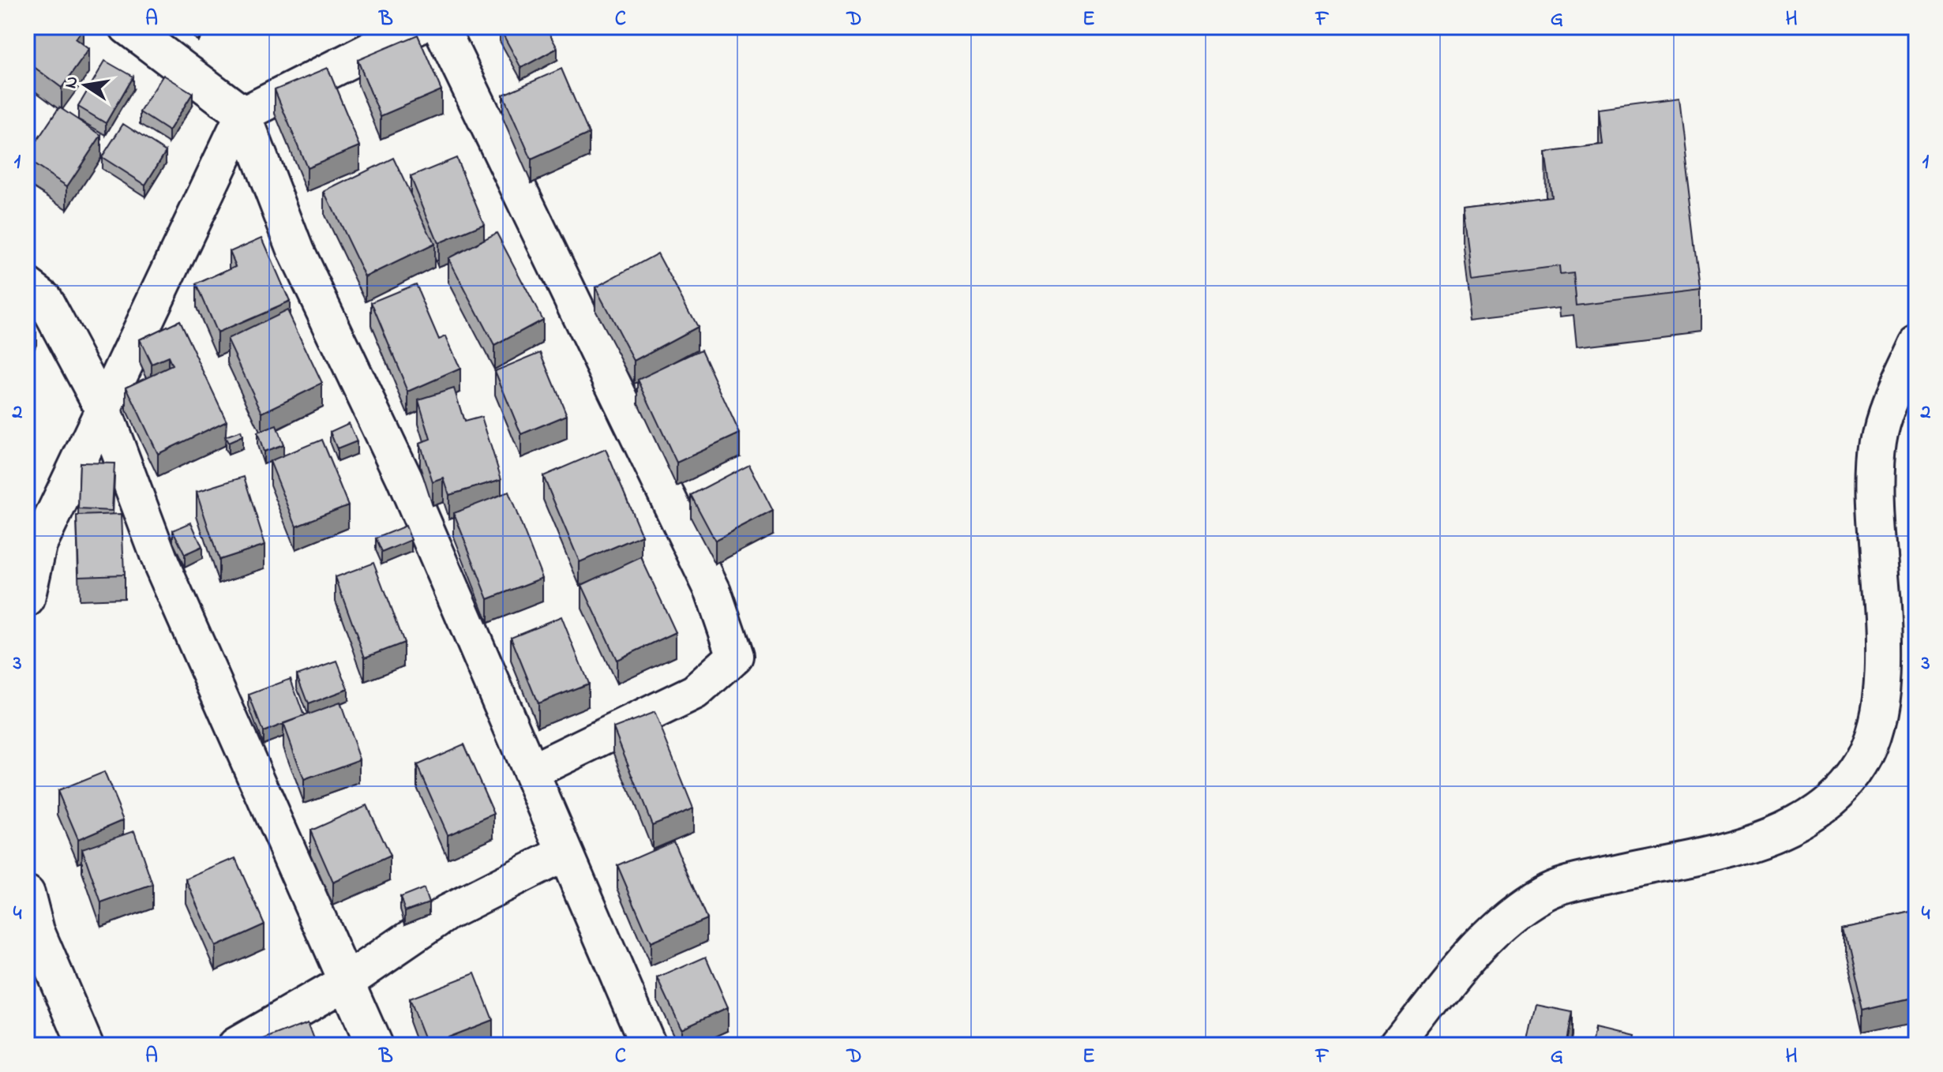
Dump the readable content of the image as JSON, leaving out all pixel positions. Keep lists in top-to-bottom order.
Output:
{
  "north": "left",
  "grid": {
    "columns": [
      "A",
      "B",
      "C",
      "D",
      "E",
      "F",
      "G",
      "H"
    ],
    "rows": [
      "1",
      "2",
      "3",
      "4"
    ]
  }
}
